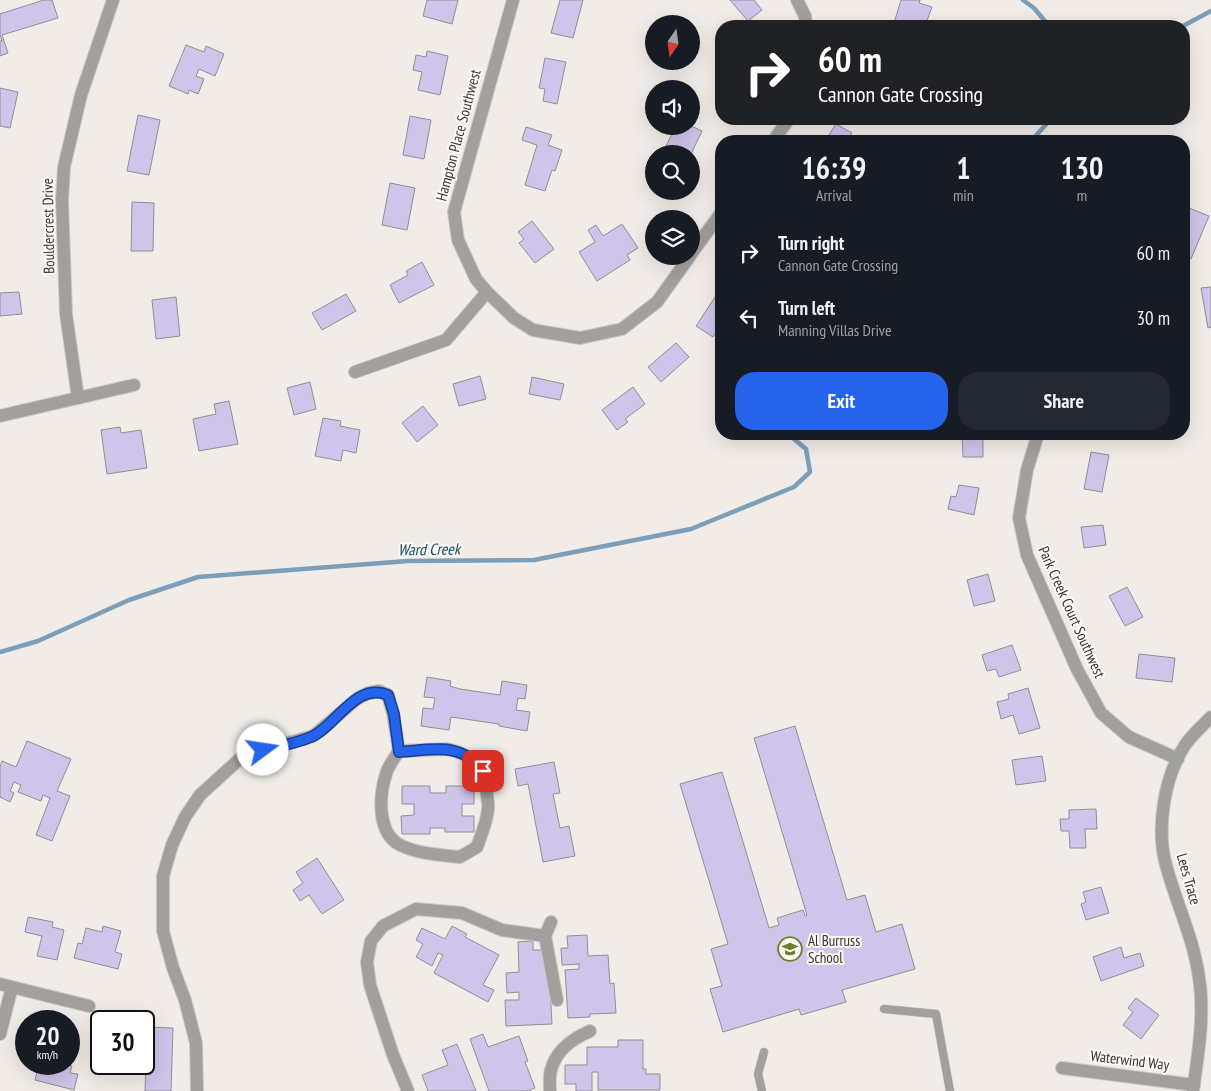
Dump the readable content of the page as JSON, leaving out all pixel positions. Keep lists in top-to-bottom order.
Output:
{
  "streets": {
    "street": [
      "Hampton Place Southwest",
      "Bouldercrest Drive",
      "Park Creek Court Southwest",
      "Lees Trace",
      "Waterwind Way"
    ]
  },
  "crossings": [
    ["Park Creek Court Southwest", "Lees Trace"],
    ["Lees Trace", "Waterwind Way"]
  ],
  "water": ["Ward Creek"],
  "places": {
    "school or university": ["Al Burruss School"]
  },
  "north": "bottom",
  "page": {
    "turn": ["60 m", "Cannon Gate Crossing"],
    "eta": [
      "16:39",
      "Arrival",
      "1",
      "min",
      "130",
      "m"
    ],
    "list": [
      {
        "name": "Turn right",
        "note": "Cannon Gate Crossing",
        "value": "60 m"
      },
      {
        "name": "Turn left",
        "note": "Manning Villas Drive",
        "value": "30 m"
      }
    ],
    "buttons": ["Exit", "Share"],
    "speed": "20 km/h",
    "limit": "30"
  }
}
